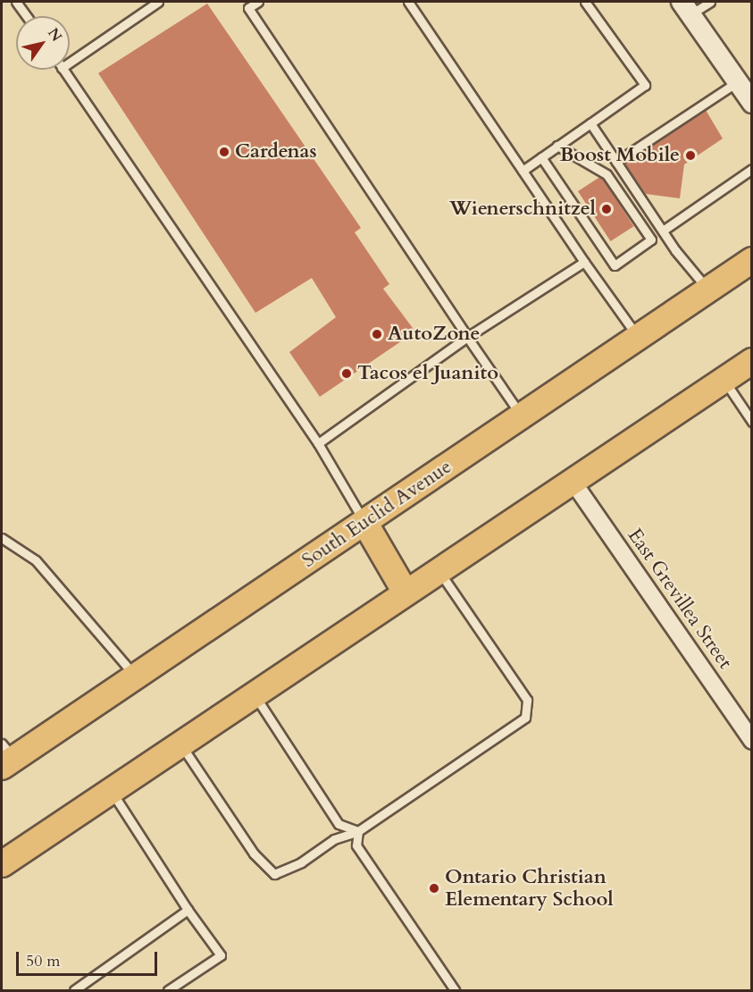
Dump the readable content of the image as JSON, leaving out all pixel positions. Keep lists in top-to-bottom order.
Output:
{
  "streets": {
    "main road": ["South Euclid Avenue"],
    "street": ["East Grevillea Street"]
  },
  "places": [
    "Cardenas",
    "Boost Mobile",
    "Wienerschnitzel",
    "AutoZone",
    "Tacos el Juanito",
    "Ontario Christian Elementary School"
  ],
  "scale_bar": "50 m",
  "north": "top right"
}
